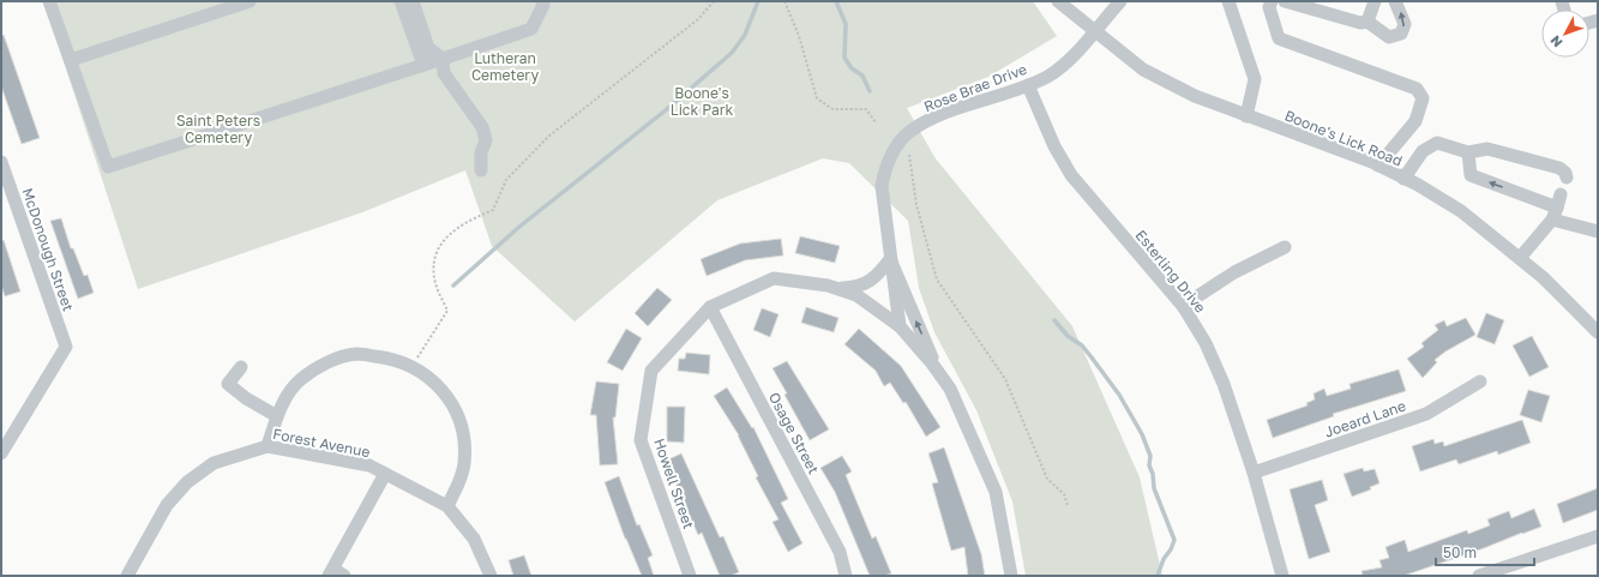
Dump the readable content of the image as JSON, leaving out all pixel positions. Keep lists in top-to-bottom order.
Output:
{
  "streets": {
    "street": [
      "Rose Brae Drive",
      "Boone's Lick Road",
      "McDonough Street",
      "Esterling Drive",
      "Joeard Lane",
      "Osage Street",
      "Forest Avenue",
      "Howell Street"
    ]
  },
  "crossings": [
    ["Rose Brae Drive", "Boone's Lick Road"],
    ["Rose Brae Drive", "Esterling Drive"],
    ["Esterling Drive", "Joeard Lane"],
    ["Osage Street", "Howell Street"]
  ],
  "parks": ["Lutheran Cemetery", "Boone's Lick Park", "Saint Peters Cemetery"],
  "scale_bar": "50 m",
  "north": "bottom left"
}
